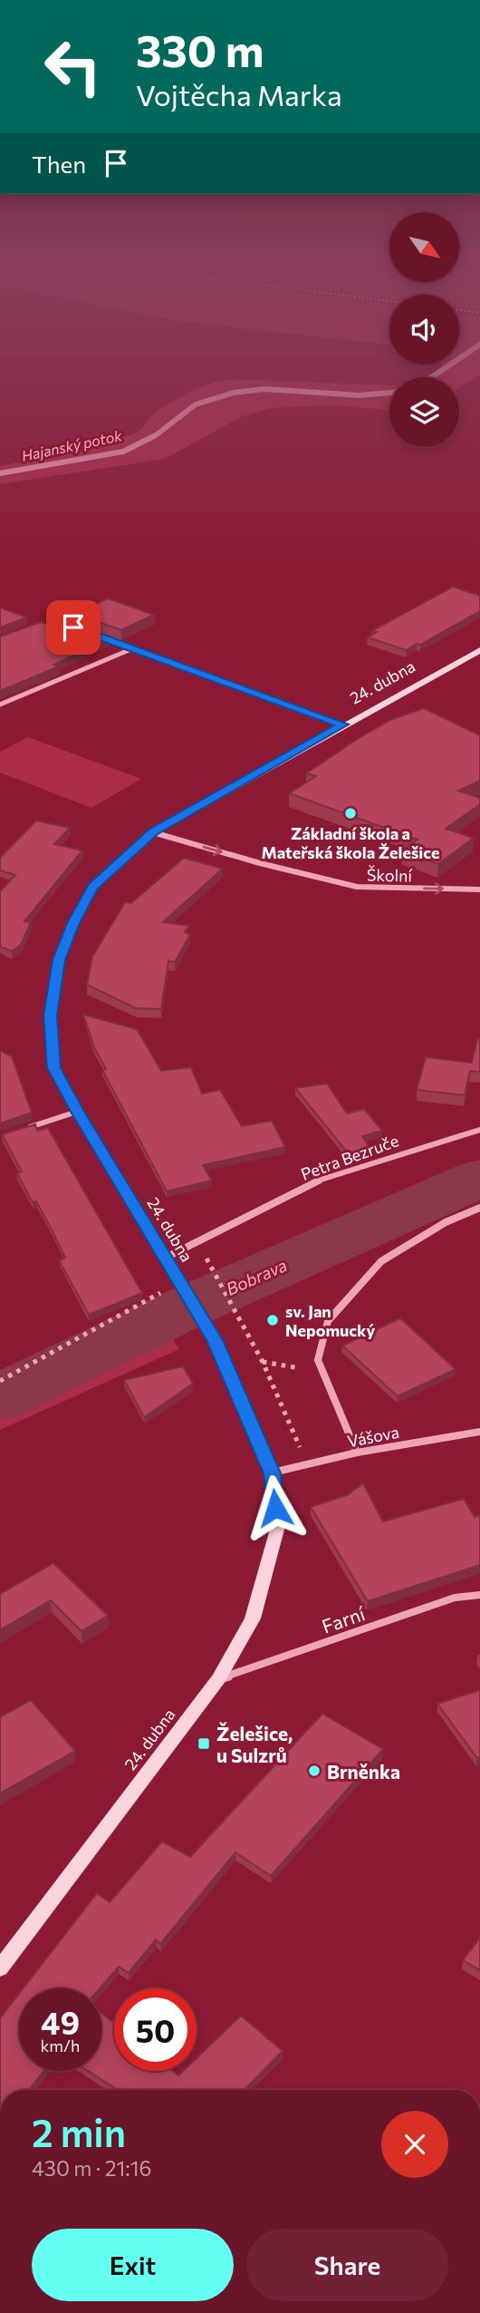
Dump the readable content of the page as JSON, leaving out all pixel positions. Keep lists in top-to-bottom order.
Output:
{
  "streets": {
    "main road": ["24. dubna"],
    "street": [
      "Školní",
      "Petra Bezruče",
      "Vášova",
      "Farní"
    ]
  },
  "crossings": [
    ["24. dubna", "Školní"],
    ["24. dubna", "Petra Bezruče"],
    ["24. dubna", "Vášova"],
    ["24. dubna", "Farní"]
  ],
  "one_way": ["Školní"],
  "water": ["Hajanský potok", "Bobrava"],
  "places": {
    "other": ["Základní škola a Mateřská škola Želešice", "sv. Jan Nepomucký", "Brněnka"],
    "transit": ["Želešice, u Sulzrů"]
  },
  "north": "bottom right",
  "page": {
    "turn": ["330 m", "Vojtěcha Marka"],
    "then": "Then",
    "speed": "49 km/h",
    "limit": "50",
    "heading": ["2 min", "430 m · 21:16"],
    "buttons": ["Exit", "Share"]
  }
}
